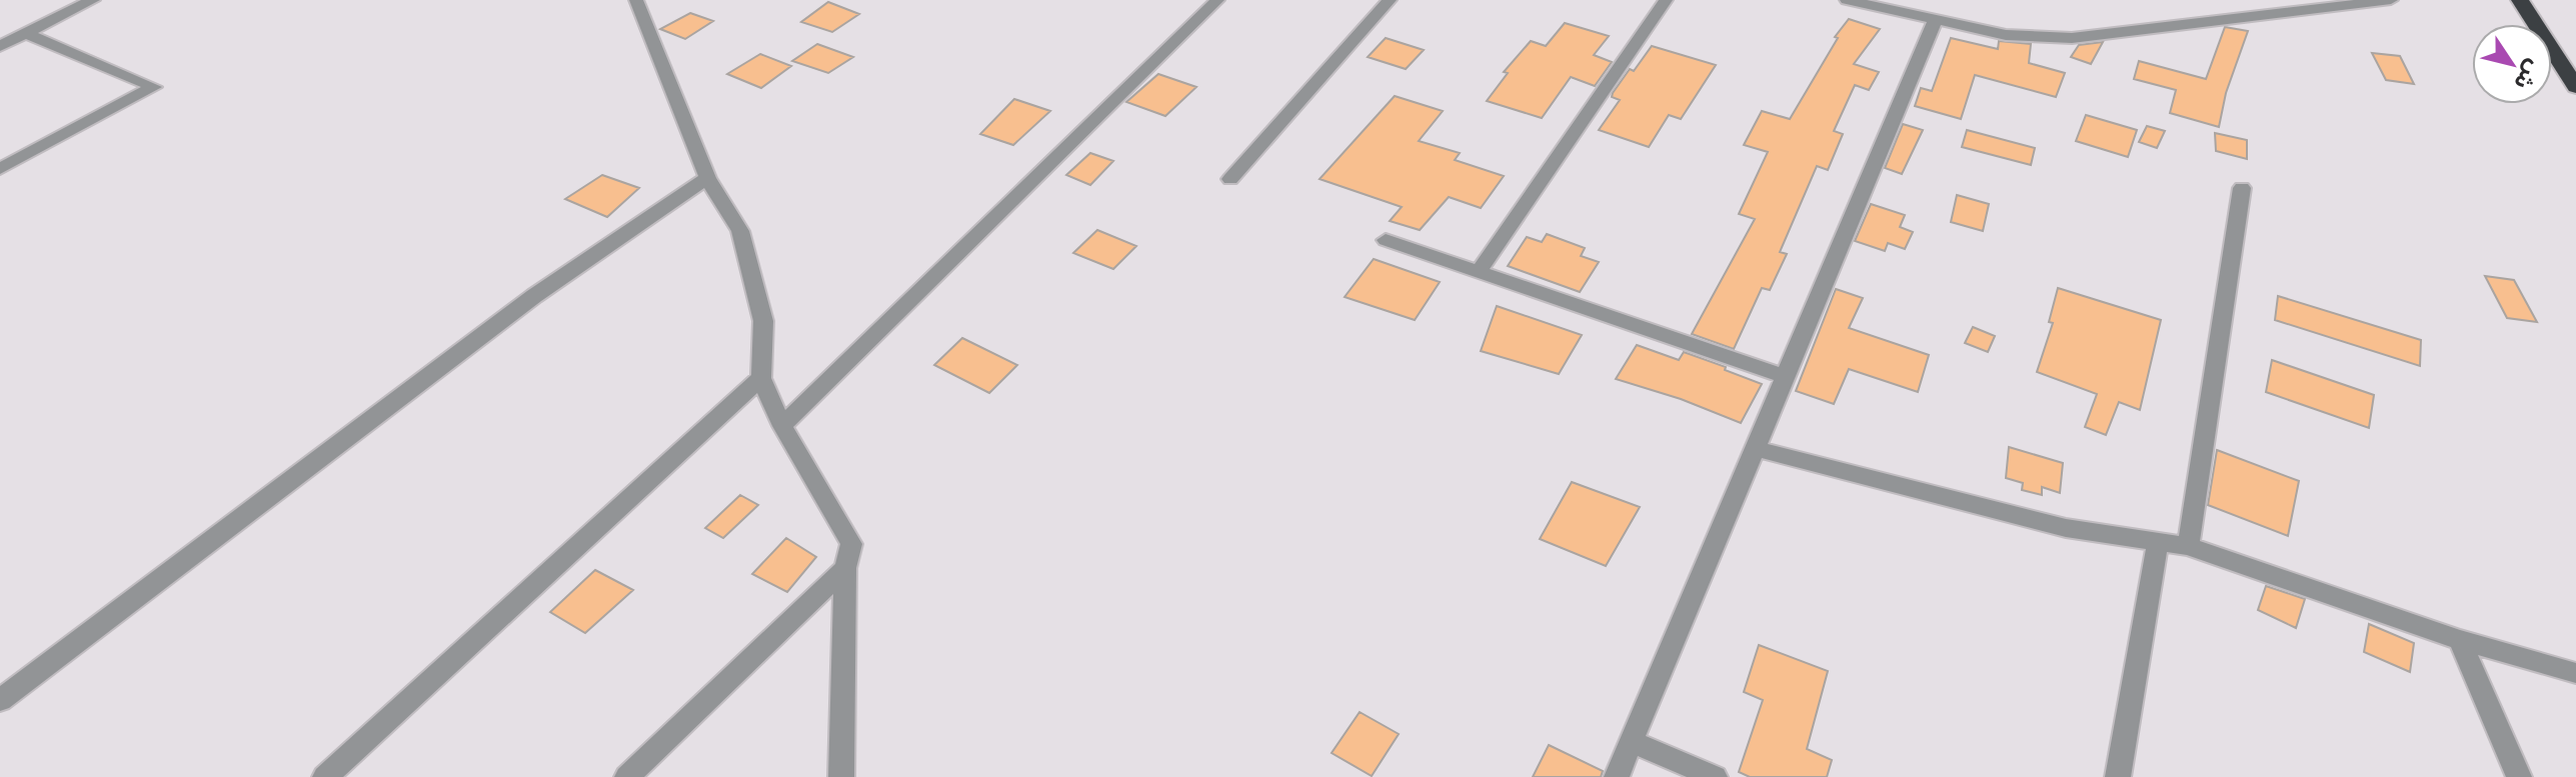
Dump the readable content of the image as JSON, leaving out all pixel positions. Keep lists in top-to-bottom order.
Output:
{
  "north": "bottom right"
}
